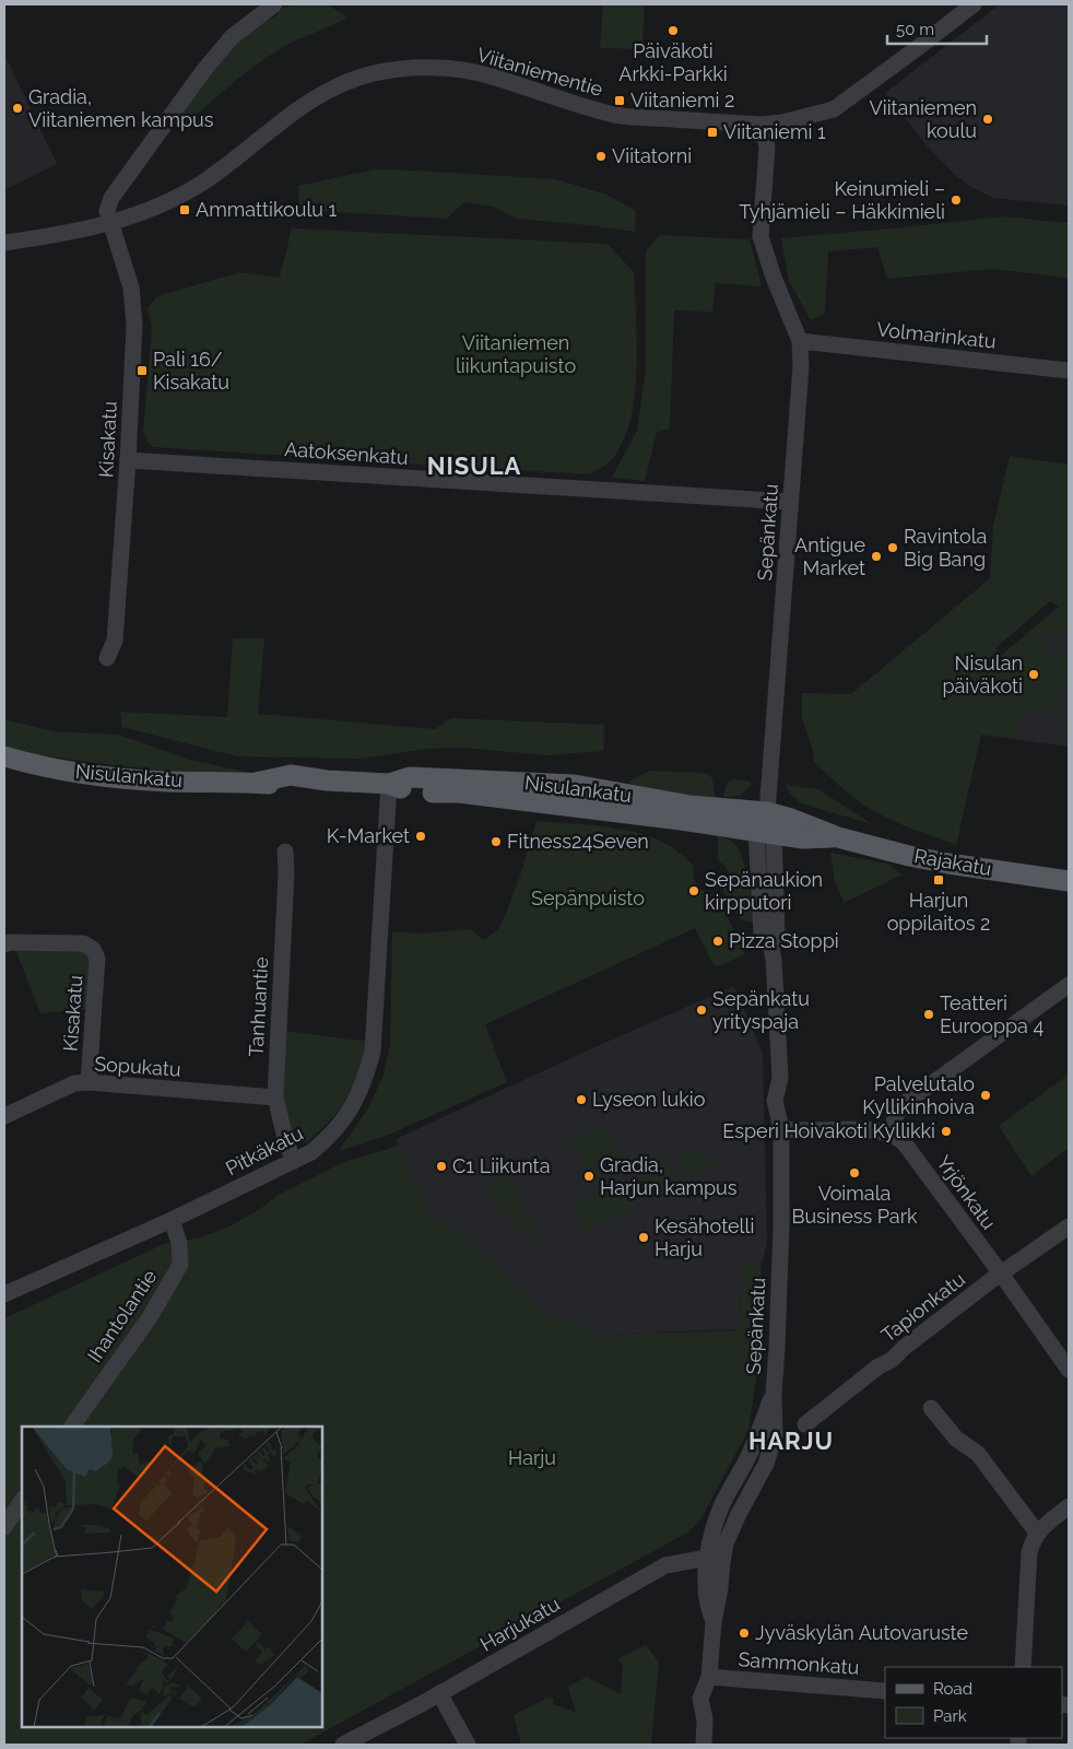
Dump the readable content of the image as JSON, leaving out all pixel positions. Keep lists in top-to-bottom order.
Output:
{
  "streets": {
    "main road": ["Nisulankatu", "Rajakatu"],
    "street": [
      "Viitaniementie",
      "Volmarinkatu",
      "Kisakatu",
      "Aatoksenkatu",
      "Sepänkatu",
      "Tanhuantie",
      "Sopukatu",
      "Pitkäkatu",
      "Yrjönkatu",
      "Tapionkatu",
      "Ihantolantie",
      "Harjukatu",
      "Sammonkatu"
    ]
  },
  "crossings": [
    ["Viitaniementie", "Kisakatu"],
    ["Viitaniementie", "Sepänkatu"],
    ["Volmarinkatu", "Sepänkatu"],
    ["Kisakatu", "Aatoksenkatu"],
    ["Kisakatu", "Sopukatu"],
    ["Aatoksenkatu", "Sepänkatu"],
    ["Sepänkatu", "Nisulankatu"],
    ["Sepänkatu", "Rajakatu"],
    ["Sepänkatu", "Harjukatu"],
    ["Sepänkatu", "Sammonkatu"],
    ["Nisulankatu", "Rajakatu"],
    ["Nisulankatu", "Pitkäkatu"],
    ["Tanhuantie", "Sopukatu"],
    ["Tanhuantie", "Pitkäkatu"],
    ["Pitkäkatu", "Ihantolantie"],
    ["Yrjönkatu", "Tapionkatu"]
  ],
  "districts": ["NISULA", "HARJU"],
  "parks": ["Viitaniemen liikuntapuisto", "Sepänpuisto", "Harju"],
  "places": {
    "other": [
      "Päiväkoti Arkki-Parkki",
      "Gradia, Viitaniemen kampus",
      "Viitaniemen koulu",
      "Viitatorni",
      "Keinumieli – Tyhjämieli – Häkkimieli",
      "Ravintola Big Bang",
      "Antigue Market",
      "Nisulan päiväkoti",
      "K-Market",
      "Fitness24Seven",
      "Sepänaukion kirpputori",
      "Pizza Stoppi",
      "Sepänkatu yrityspaja",
      "Teatteri Eurooppa 4",
      "Palvelutalo Kyllikinhoiva",
      "Lyseon lukio",
      "Esperi Hoivakoti Kyllikki",
      "C1 Liikunta",
      "Voimala Business Park",
      "Gradia, Harjun kampus",
      "Kesähotelli Harju",
      "Jyväskylän Autovaruste"
    ],
    "transit": [
      "Viitaniemi 2",
      "Viitaniemi 1",
      "Ammattikoulu 1",
      "Pali 16/ Kisakatu",
      "Harjun oppilaitos 2"
    ]
  },
  "legend": ["Road", "Park"],
  "scale_bar": "50 m"
}
